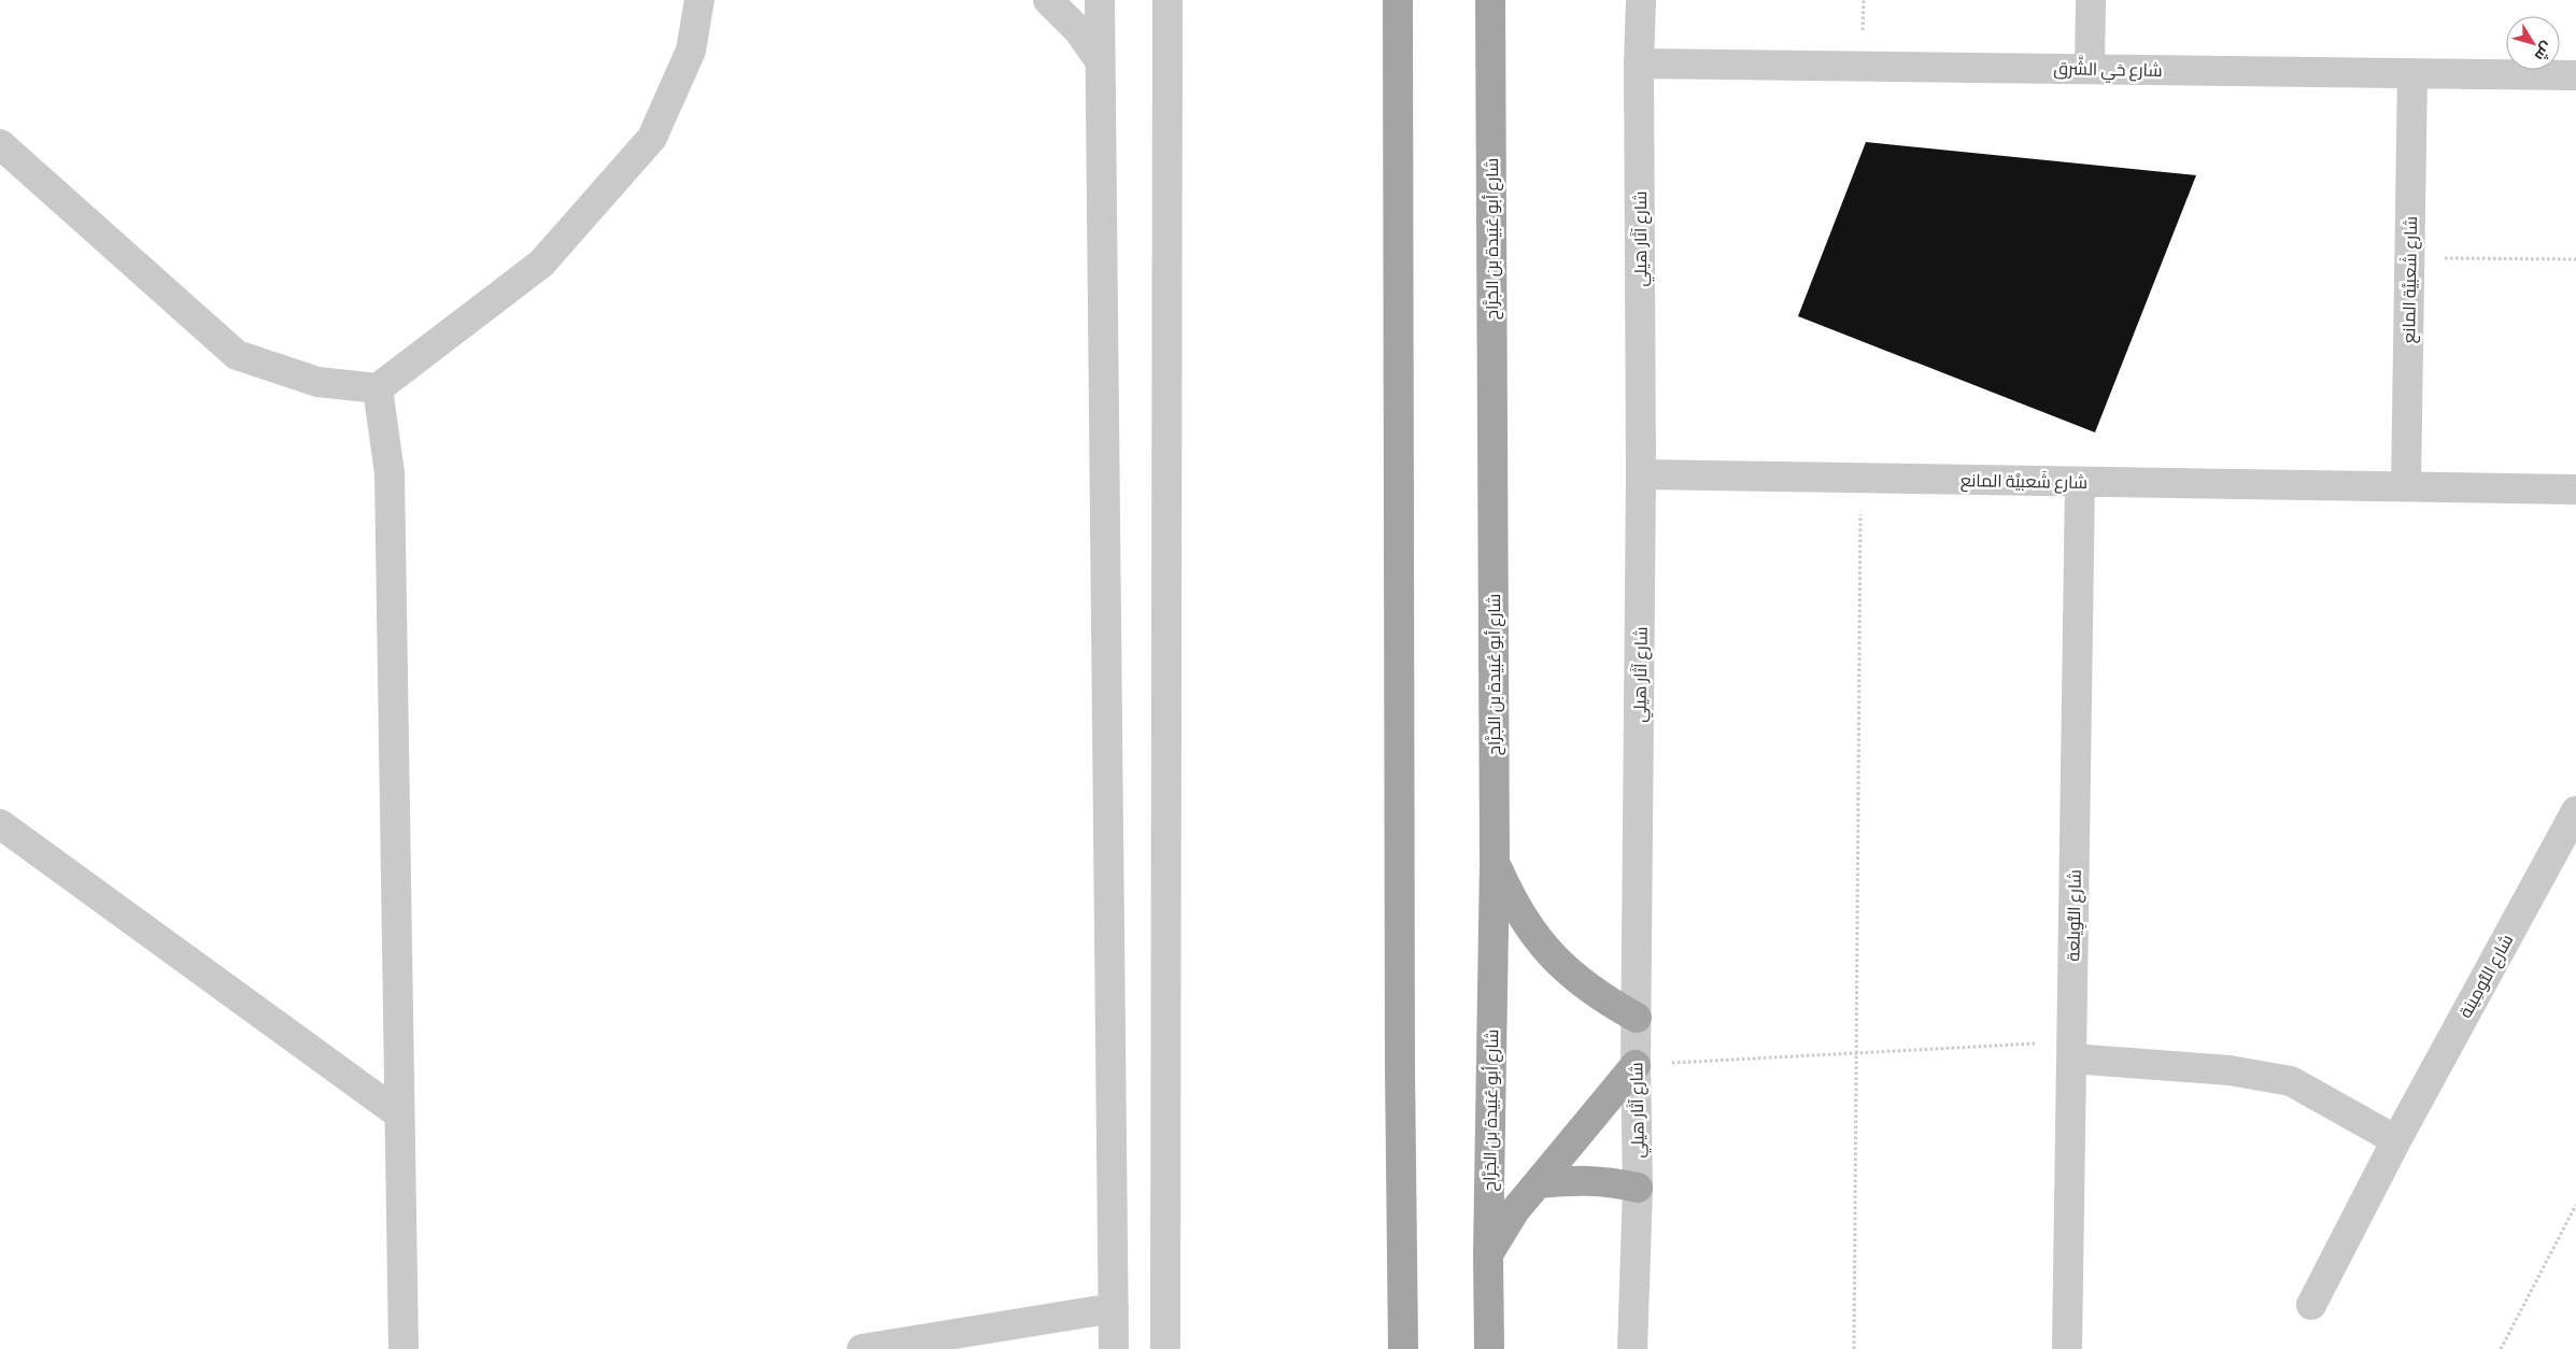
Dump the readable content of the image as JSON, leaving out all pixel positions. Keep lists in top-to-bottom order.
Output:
{
  "streets": {
    "main road": ["شارع أبو عُبَيدة بن الجَرَّاح"],
    "street": [
      "شارع حَي الشَّرق",
      "شارع آثَار هيلي",
      "شارع شَعبيَّة المانع",
      "شارع التُّوِيلعة",
      "شارع التُّومِينة"
    ]
  },
  "crossings": [
    ["شارع حَي الشَّرق", "شارع آثَار هيلي"],
    ["شارع حَي الشَّرق", "شارع شَعبيَّة المانع"],
    ["شارع آثَار هيلي", "شارع شَعبيَّة المانع"],
    ["شارع شَعبيَّة المانع", "شارع التُّوِيلعة"]
  ],
  "north": "bottom right"
}
